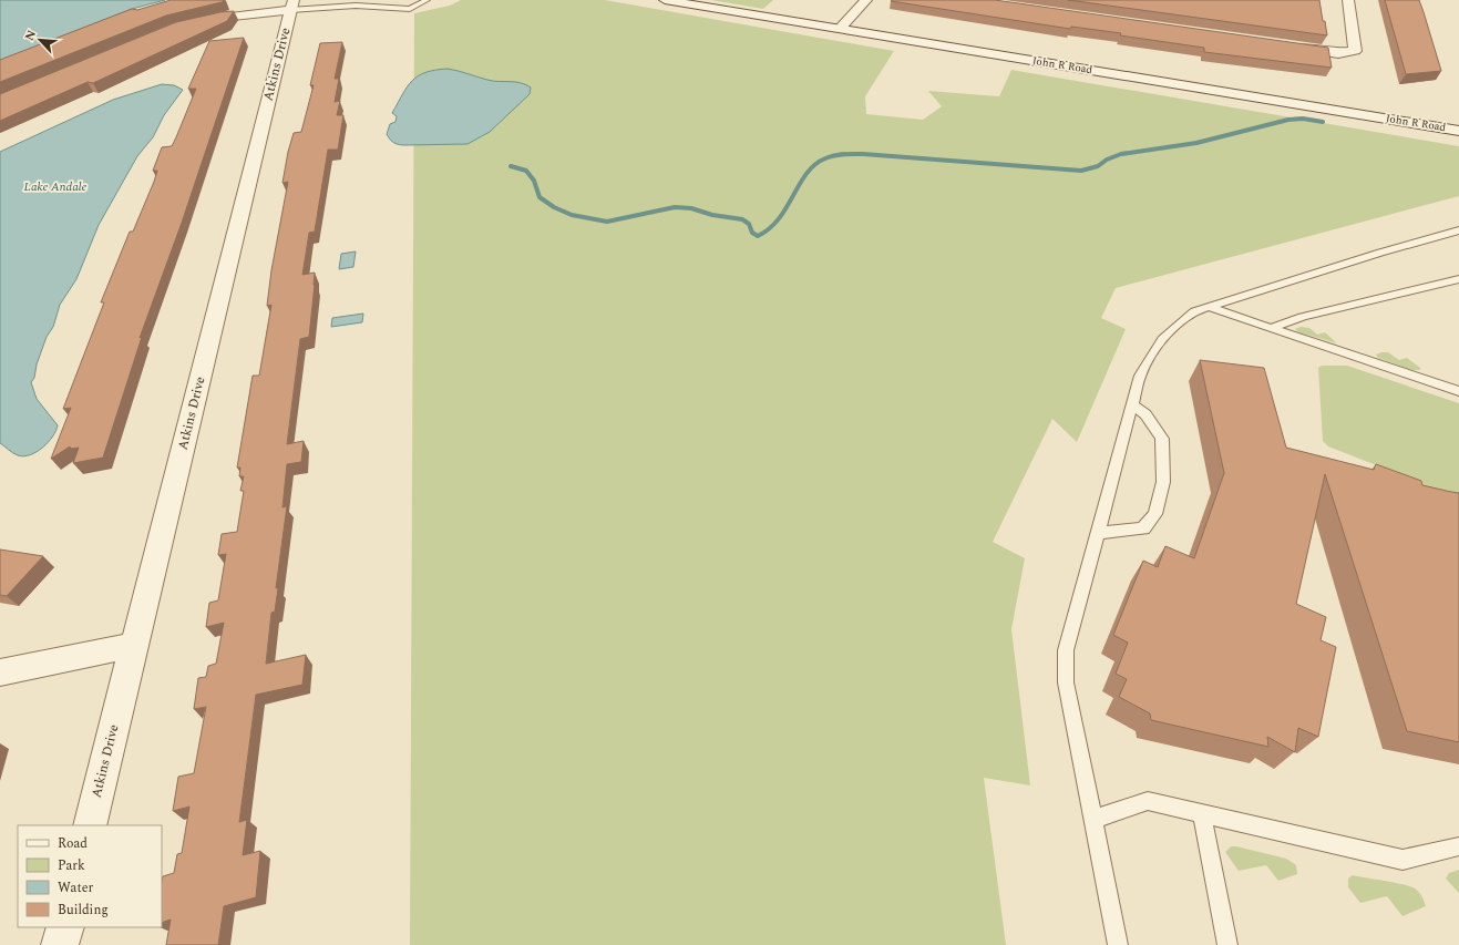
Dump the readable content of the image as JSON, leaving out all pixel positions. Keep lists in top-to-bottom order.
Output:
{
  "streets": {
    "street": ["Atkins Drive", "John R Road"]
  },
  "water": ["Lake Andale"],
  "legend": [
    "Road",
    "Park",
    "Water",
    "Building"
  ],
  "north": "top left"
}
